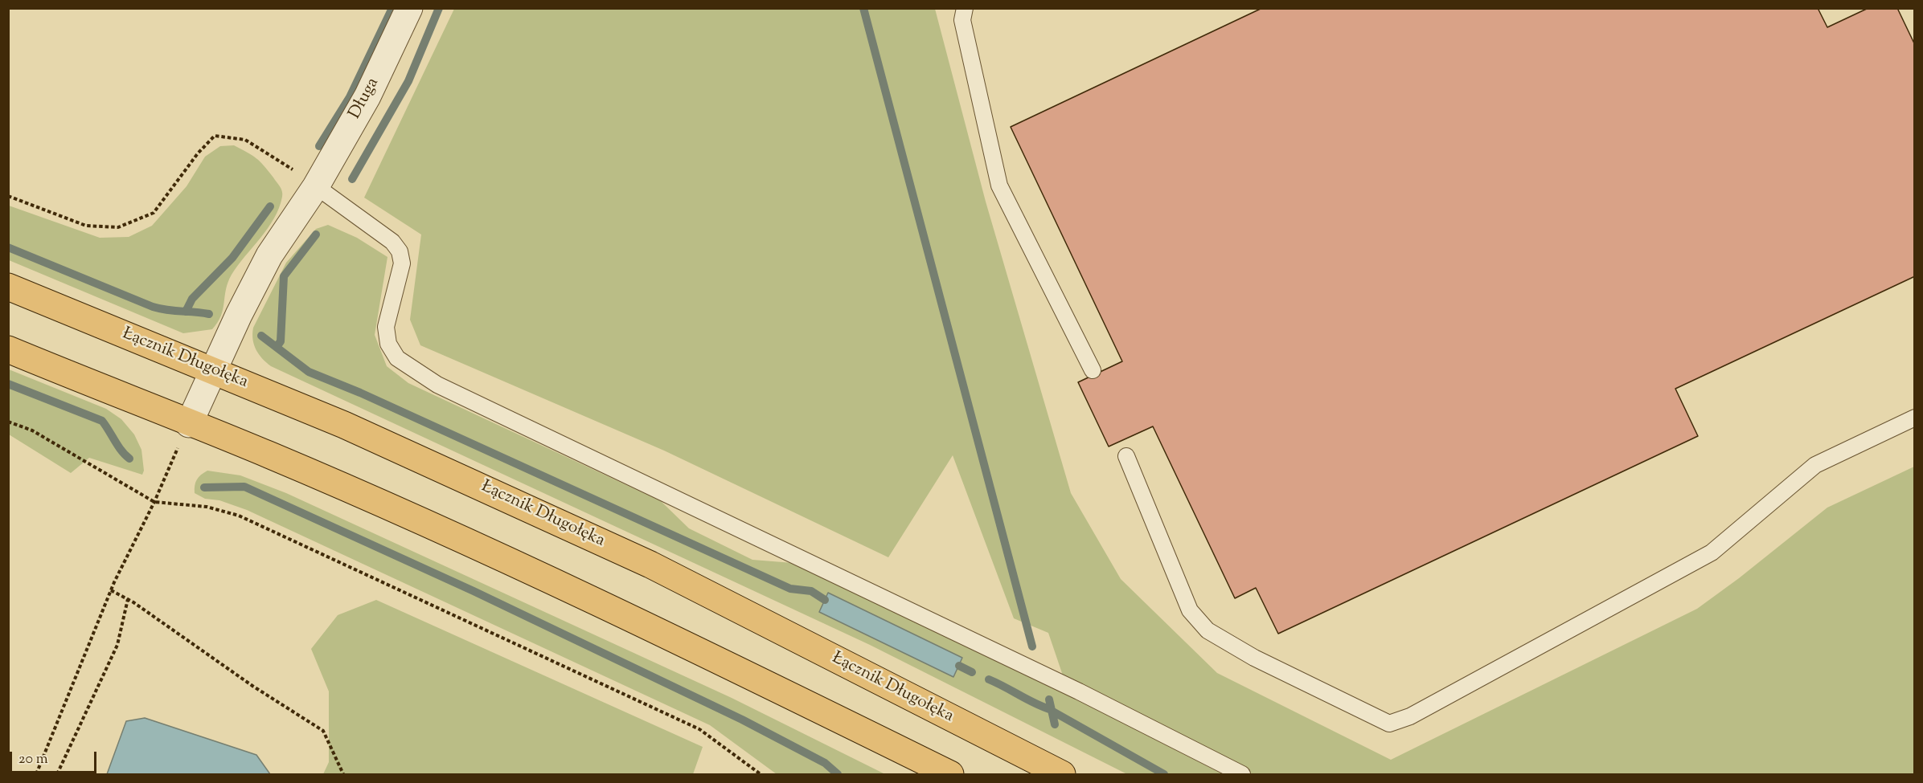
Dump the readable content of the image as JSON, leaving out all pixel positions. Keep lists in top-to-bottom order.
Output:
{
  "streets": {
    "main road": ["Łącznik Długołęka"],
    "street": ["Długa"]
  },
  "crossings": [
    ["Długa", "Łącznik Długołęka"]
  ],
  "scale_bar": "20 m"
}
